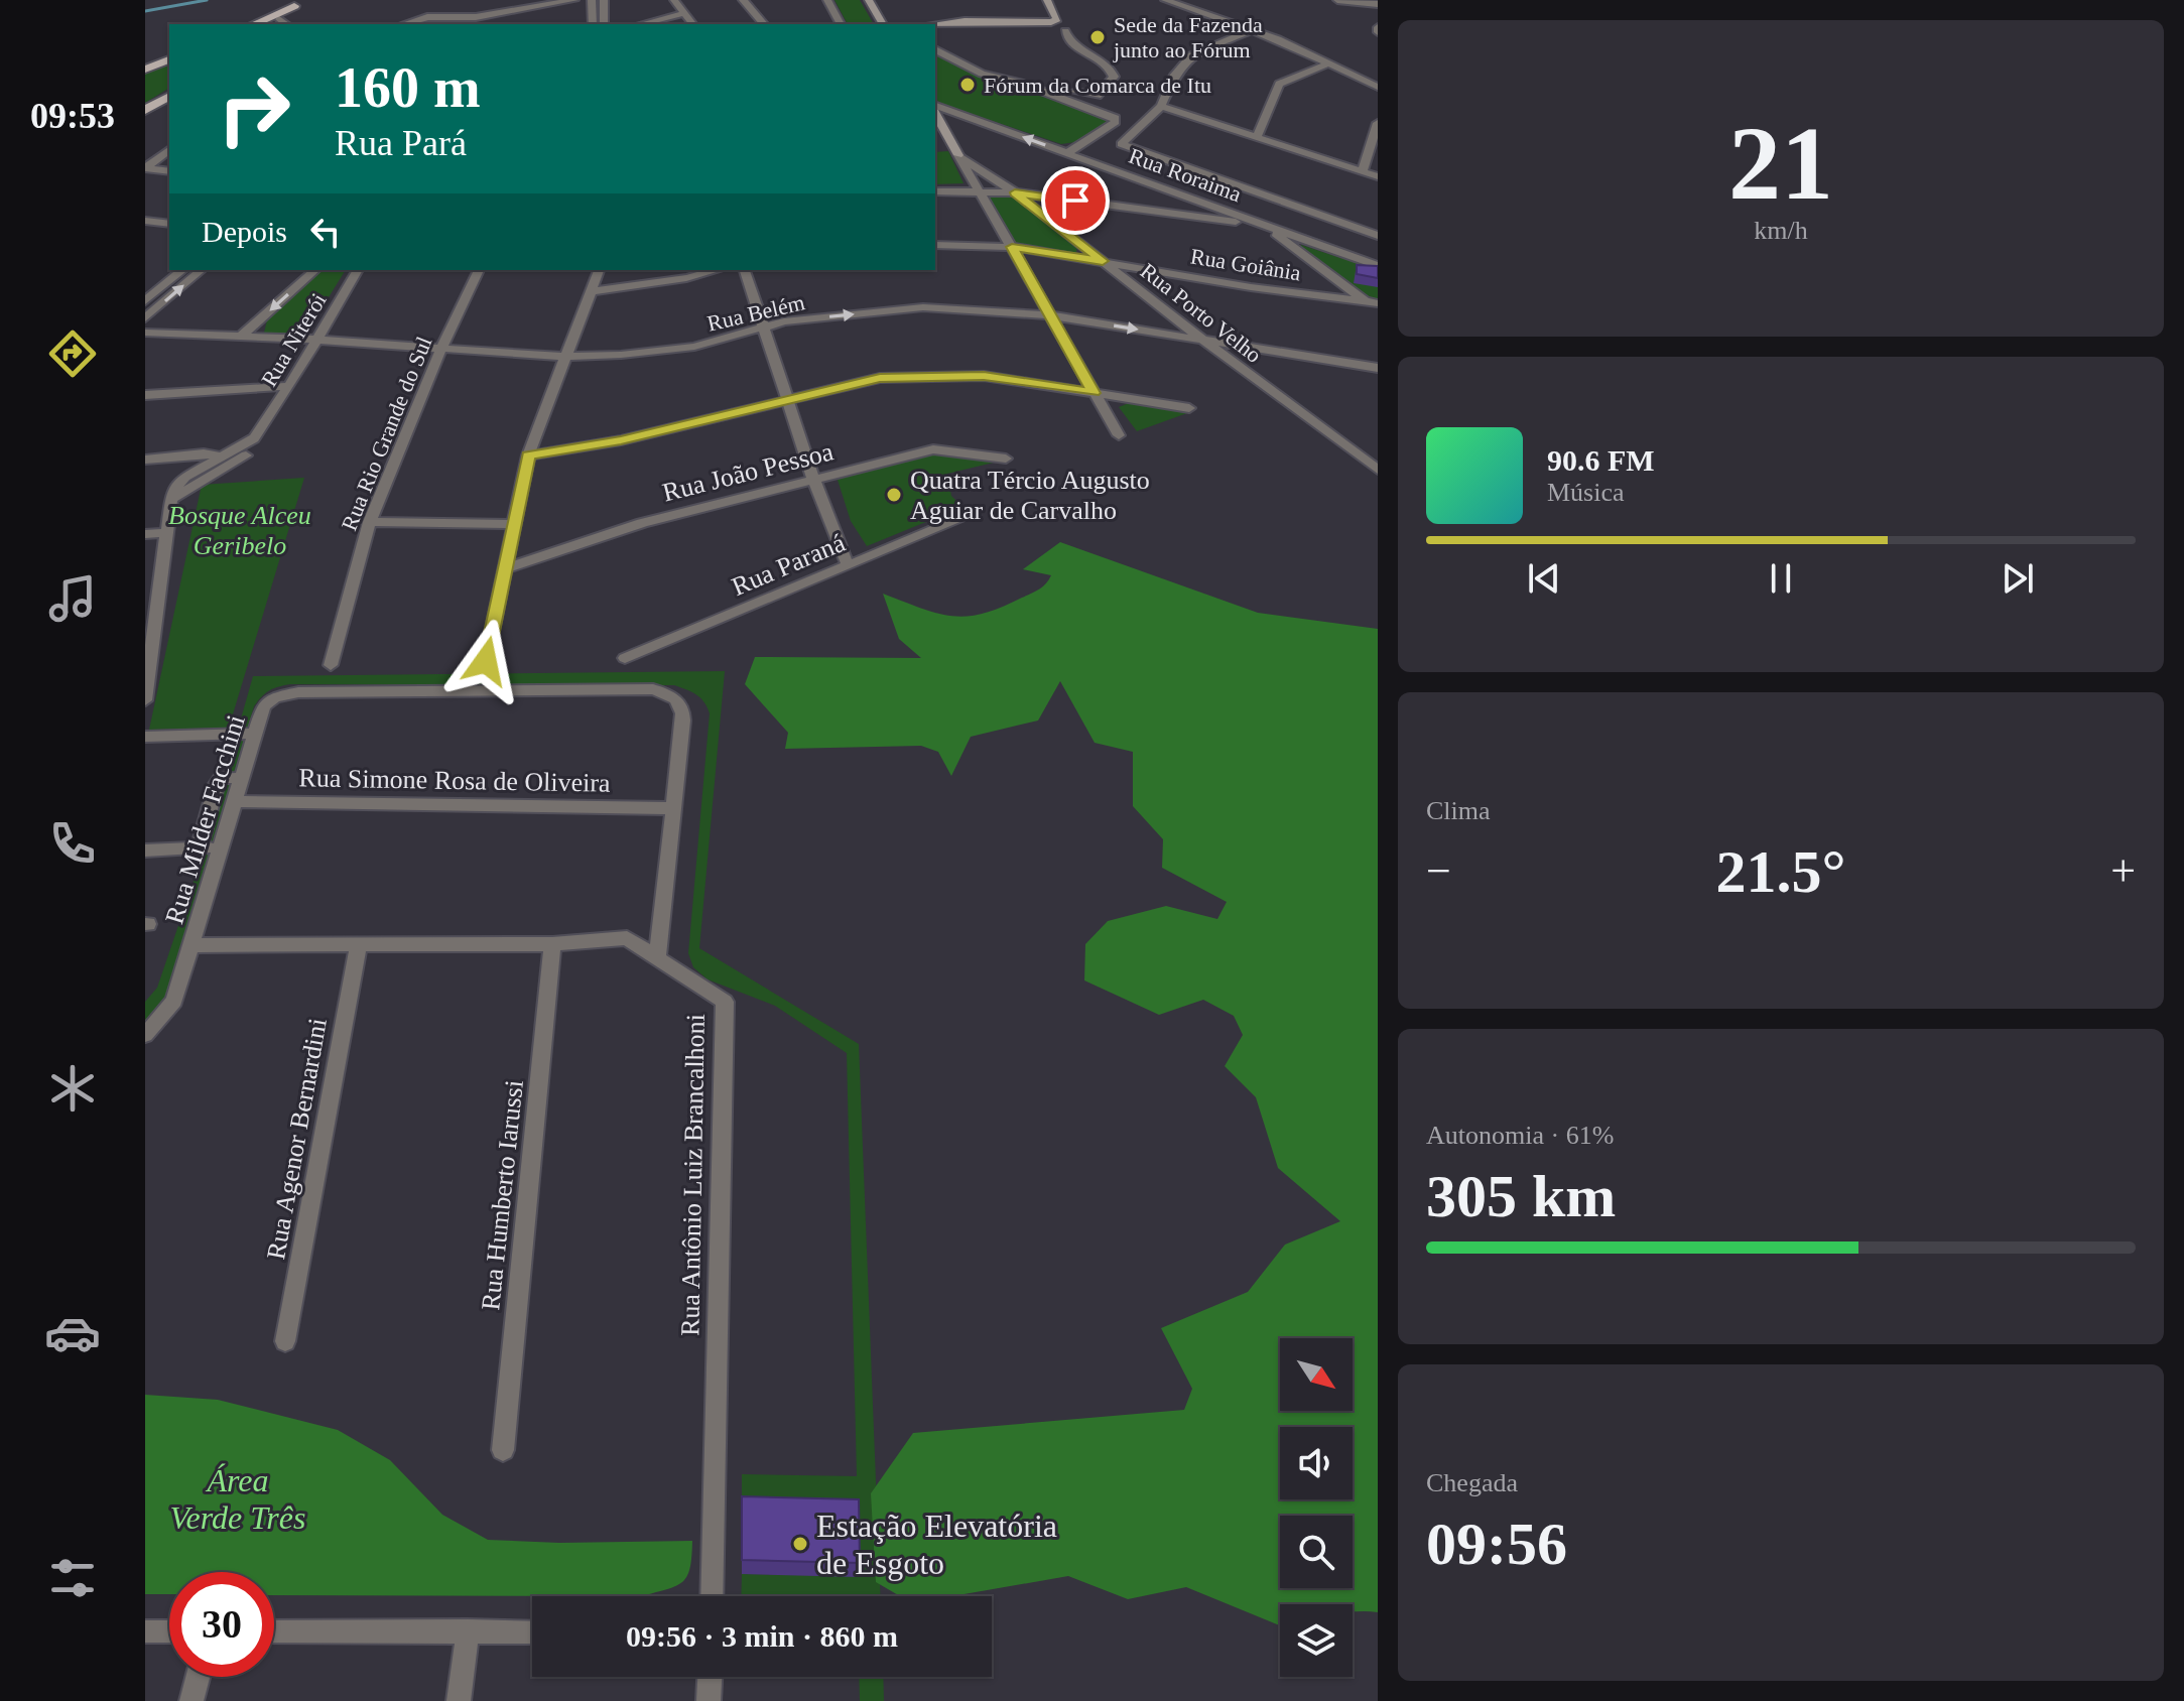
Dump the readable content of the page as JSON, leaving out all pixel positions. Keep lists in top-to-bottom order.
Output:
{
  "streets": {
    "street": [
      "Rua Roraima",
      "Rua Goiânia",
      "Rua Belém",
      "Rua Porto Velho",
      "Rua Niterói",
      "Rua Rio Grande do Sul",
      "Rua João Pessoa",
      "Rua Paraná",
      "Rua Simone Rosa de Oliveira",
      "Rua Milder Facchini",
      "Rua Agenor Bernardini",
      "Rua Antônio Luiz Brancalhoni",
      "Rua Humberto Iarussi"
    ]
  },
  "crossings": [
    ["Rua Goiânia", "Rua Porto Velho"],
    ["Rua Belém", "Rua Porto Velho"],
    ["Rua Belém", "Rua Niterói"],
    ["Rua Belém", "Rua Rio Grande do Sul"],
    ["Rua Simone Rosa de Oliveira", "Rua Milder Facchini"],
    ["Rua Milder Facchini", "Rua Antônio Luiz Brancalhoni"],
    ["Rua Agenor Bernardini", "Rua Antônio Luiz Brancalhoni"],
    ["Rua Antônio Luiz Brancalhoni", "Rua Humberto Iarussi"]
  ],
  "parks": ["Bosque Alceu Geribelo", "Área Verde Três"],
  "places": [
    "Sede da Fazenda junto ao Fórum",
    "Fórum da Comarca de Itu",
    "Quatra Tércio Augusto Aguiar de Carvalho",
    "Estação Elevatória de Esgoto"
  ],
  "north": "bottom right",
  "page": {
    "tabs": "09:53",
    "tile": [
      ["21", "km/h"],
      "Clima",
      ["Autonomia · 61%", "305 km"],
      ["Chegada", "09:56"]
    ],
    "turn": ["160 m", "Rua Pará"],
    "then": "Depois",
    "song": ["90.6 FM", "Música"],
    "heat": ["−", "21.5°", "+"],
    "limit": "30",
    "trip": "09:56 · 3 min · 860 m"
  }
}
